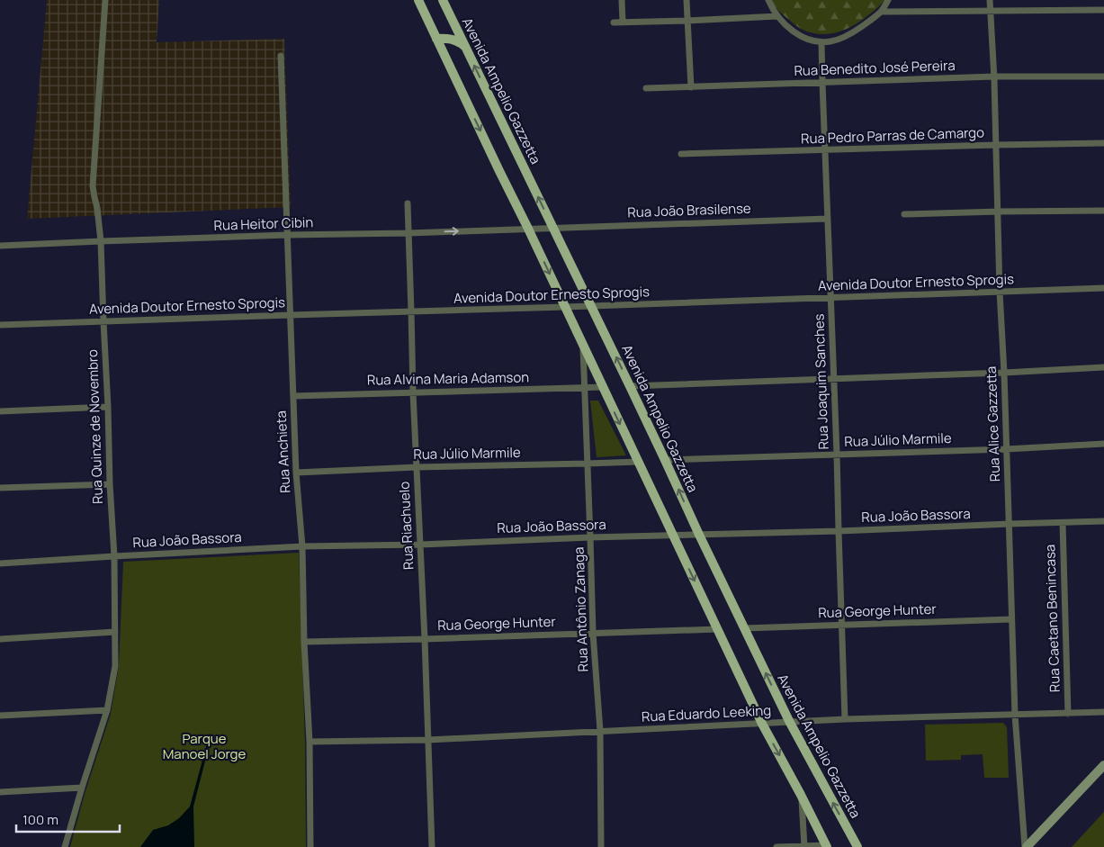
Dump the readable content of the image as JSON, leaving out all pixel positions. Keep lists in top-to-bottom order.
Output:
{
  "streets": {
    "main road": ["Avenida Ampelio Gazzetta"],
    "street": [
      "Rua Benedito José Pereira",
      "Rua Pedro Parras de Camargo",
      "Rua João Brasilense",
      "Rua Heitor Cibin",
      "Avenida Doutor Ernesto Sprogis",
      "Rua Alvina Maria Adamson",
      "Rua Joaquim Sanches",
      "Rua Alice Gazzetta",
      "Rua Quinze de Novembro",
      "Rua Júlio Marmile",
      "Rua Anchieta",
      "Rua João Bassora",
      "Rua Riachuelo",
      "Rua Antônio Zanaga",
      "Rua George Hunter",
      "Rua Caetano Benincasa",
      "Rua Eduardo Leeking"
    ]
  },
  "crossings": [
    ["Rua Benedito José Pereira", "Rua Joaquim Sanches"],
    ["Rua Benedito José Pereira", "Rua Alice Gazzetta"],
    ["Avenida Ampelio Gazzetta", "Rua João Brasilense"],
    ["Avenida Ampelio Gazzetta", "Avenida Doutor Ernesto Sprogis"],
    ["Avenida Ampelio Gazzetta", "Rua Júlio Marmile"],
    ["Avenida Ampelio Gazzetta", "Rua João Bassora"],
    ["Avenida Ampelio Gazzetta", "Rua George Hunter"],
    ["Avenida Ampelio Gazzetta", "Rua Eduardo Leeking"],
    ["Rua Pedro Parras de Camargo", "Rua Joaquim Sanches"],
    ["Rua Pedro Parras de Camargo", "Rua Alice Gazzetta"],
    ["Rua João Brasilense", "Rua Heitor Cibin"],
    ["Rua João Brasilense", "Rua Joaquim Sanches"],
    ["Rua Heitor Cibin", "Rua Quinze de Novembro"],
    ["Rua Heitor Cibin", "Rua Anchieta"],
    ["Rua Heitor Cibin", "Rua Riachuelo"],
    ["Avenida Doutor Ernesto Sprogis", "Rua Joaquim Sanches"],
    ["Avenida Doutor Ernesto Sprogis", "Rua Alice Gazzetta"],
    ["Avenida Doutor Ernesto Sprogis", "Rua Quinze de Novembro"],
    ["Avenida Doutor Ernesto Sprogis", "Rua Anchieta"],
    ["Avenida Doutor Ernesto Sprogis", "Rua Riachuelo"],
    ["Rua Alvina Maria Adamson", "Rua Anchieta"],
    ["Rua Alvina Maria Adamson", "Rua Riachuelo"],
    ["Rua Alvina Maria Adamson", "Rua Antônio Zanaga"],
    ["Rua Joaquim Sanches", "Rua Júlio Marmile"],
    ["Rua Joaquim Sanches", "Rua João Bassora"],
    ["Rua Joaquim Sanches", "Rua George Hunter"],
    ["Rua Joaquim Sanches", "Rua Eduardo Leeking"],
    ["Rua Alice Gazzetta", "Rua Júlio Marmile"],
    ["Rua Alice Gazzetta", "Rua João Bassora"],
    ["Rua Alice Gazzetta", "Rua George Hunter"],
    ["Rua Alice Gazzetta", "Rua Eduardo Leeking"],
    ["Rua Quinze de Novembro", "Rua João Bassora"],
    ["Rua Júlio Marmile", "Rua Anchieta"],
    ["Rua Júlio Marmile", "Rua Riachuelo"],
    ["Rua Júlio Marmile", "Rua Antônio Zanaga"],
    ["Rua Anchieta", "Rua João Bassora"],
    ["Rua Anchieta", "Rua George Hunter"],
    ["Rua Anchieta", "Rua Eduardo Leeking"],
    ["Rua João Bassora", "Rua Riachuelo"],
    ["Rua João Bassora", "Rua Antônio Zanaga"],
    ["Rua João Bassora", "Rua Caetano Benincasa"],
    ["Rua Riachuelo", "Rua George Hunter"],
    ["Rua Riachuelo", "Rua Eduardo Leeking"],
    ["Rua Antônio Zanaga", "Rua George Hunter"],
    ["Rua Antônio Zanaga", "Rua Eduardo Leeking"],
    ["Rua Caetano Benincasa", "Rua Eduardo Leeking"]
  ],
  "parks": ["Parque Manoel Jorge"],
  "scale_bar": "100 m"
}
